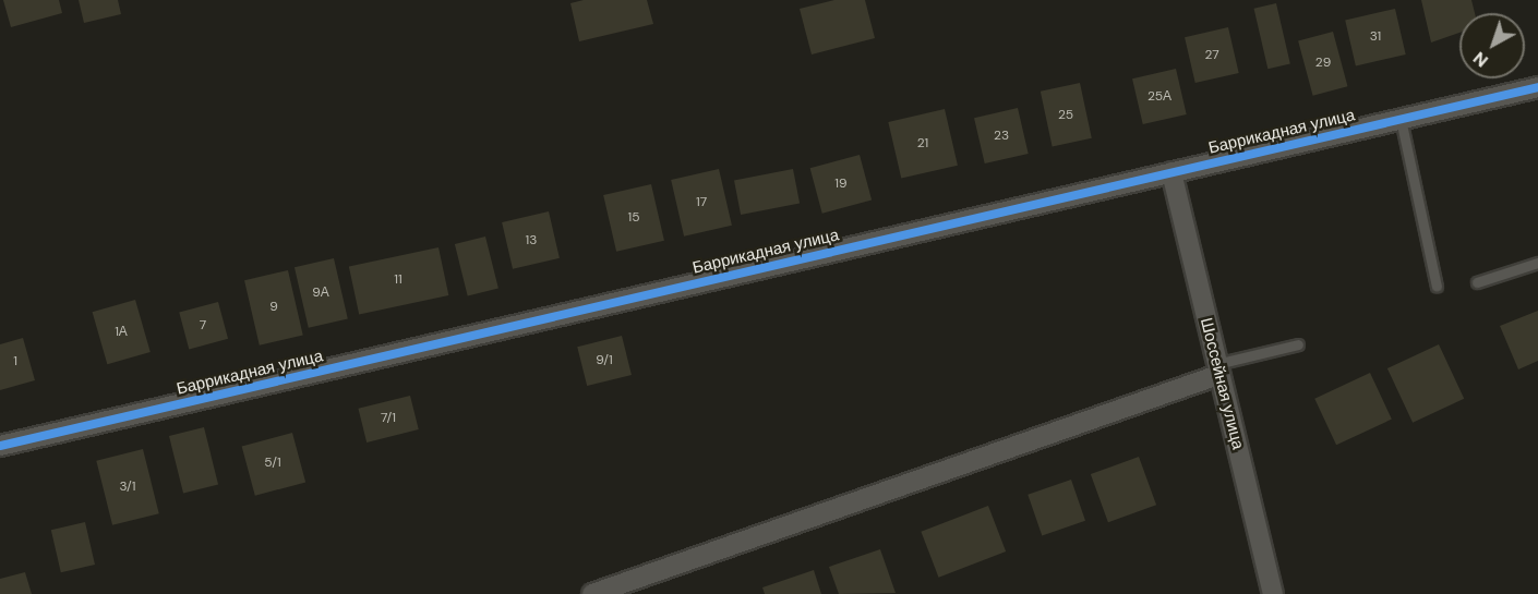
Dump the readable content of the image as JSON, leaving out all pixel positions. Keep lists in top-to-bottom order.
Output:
{
  "streets": {
    "street": ["Баррикадная улица", "Шоссейная улица"]
  },
  "crossings": [
    ["Баррикадная улица", "Шоссейная улица"]
  ],
  "house_numbers": [
    "31",
    "27",
    "29",
    "25А",
    "25",
    "23",
    "21",
    "19",
    "17",
    "15",
    "13",
    "11",
    "9А",
    "9",
    "7",
    "1А",
    "9/1",
    "1",
    "7/1",
    "5/1",
    "3/1"
  ],
  "north": "bottom left"
}
